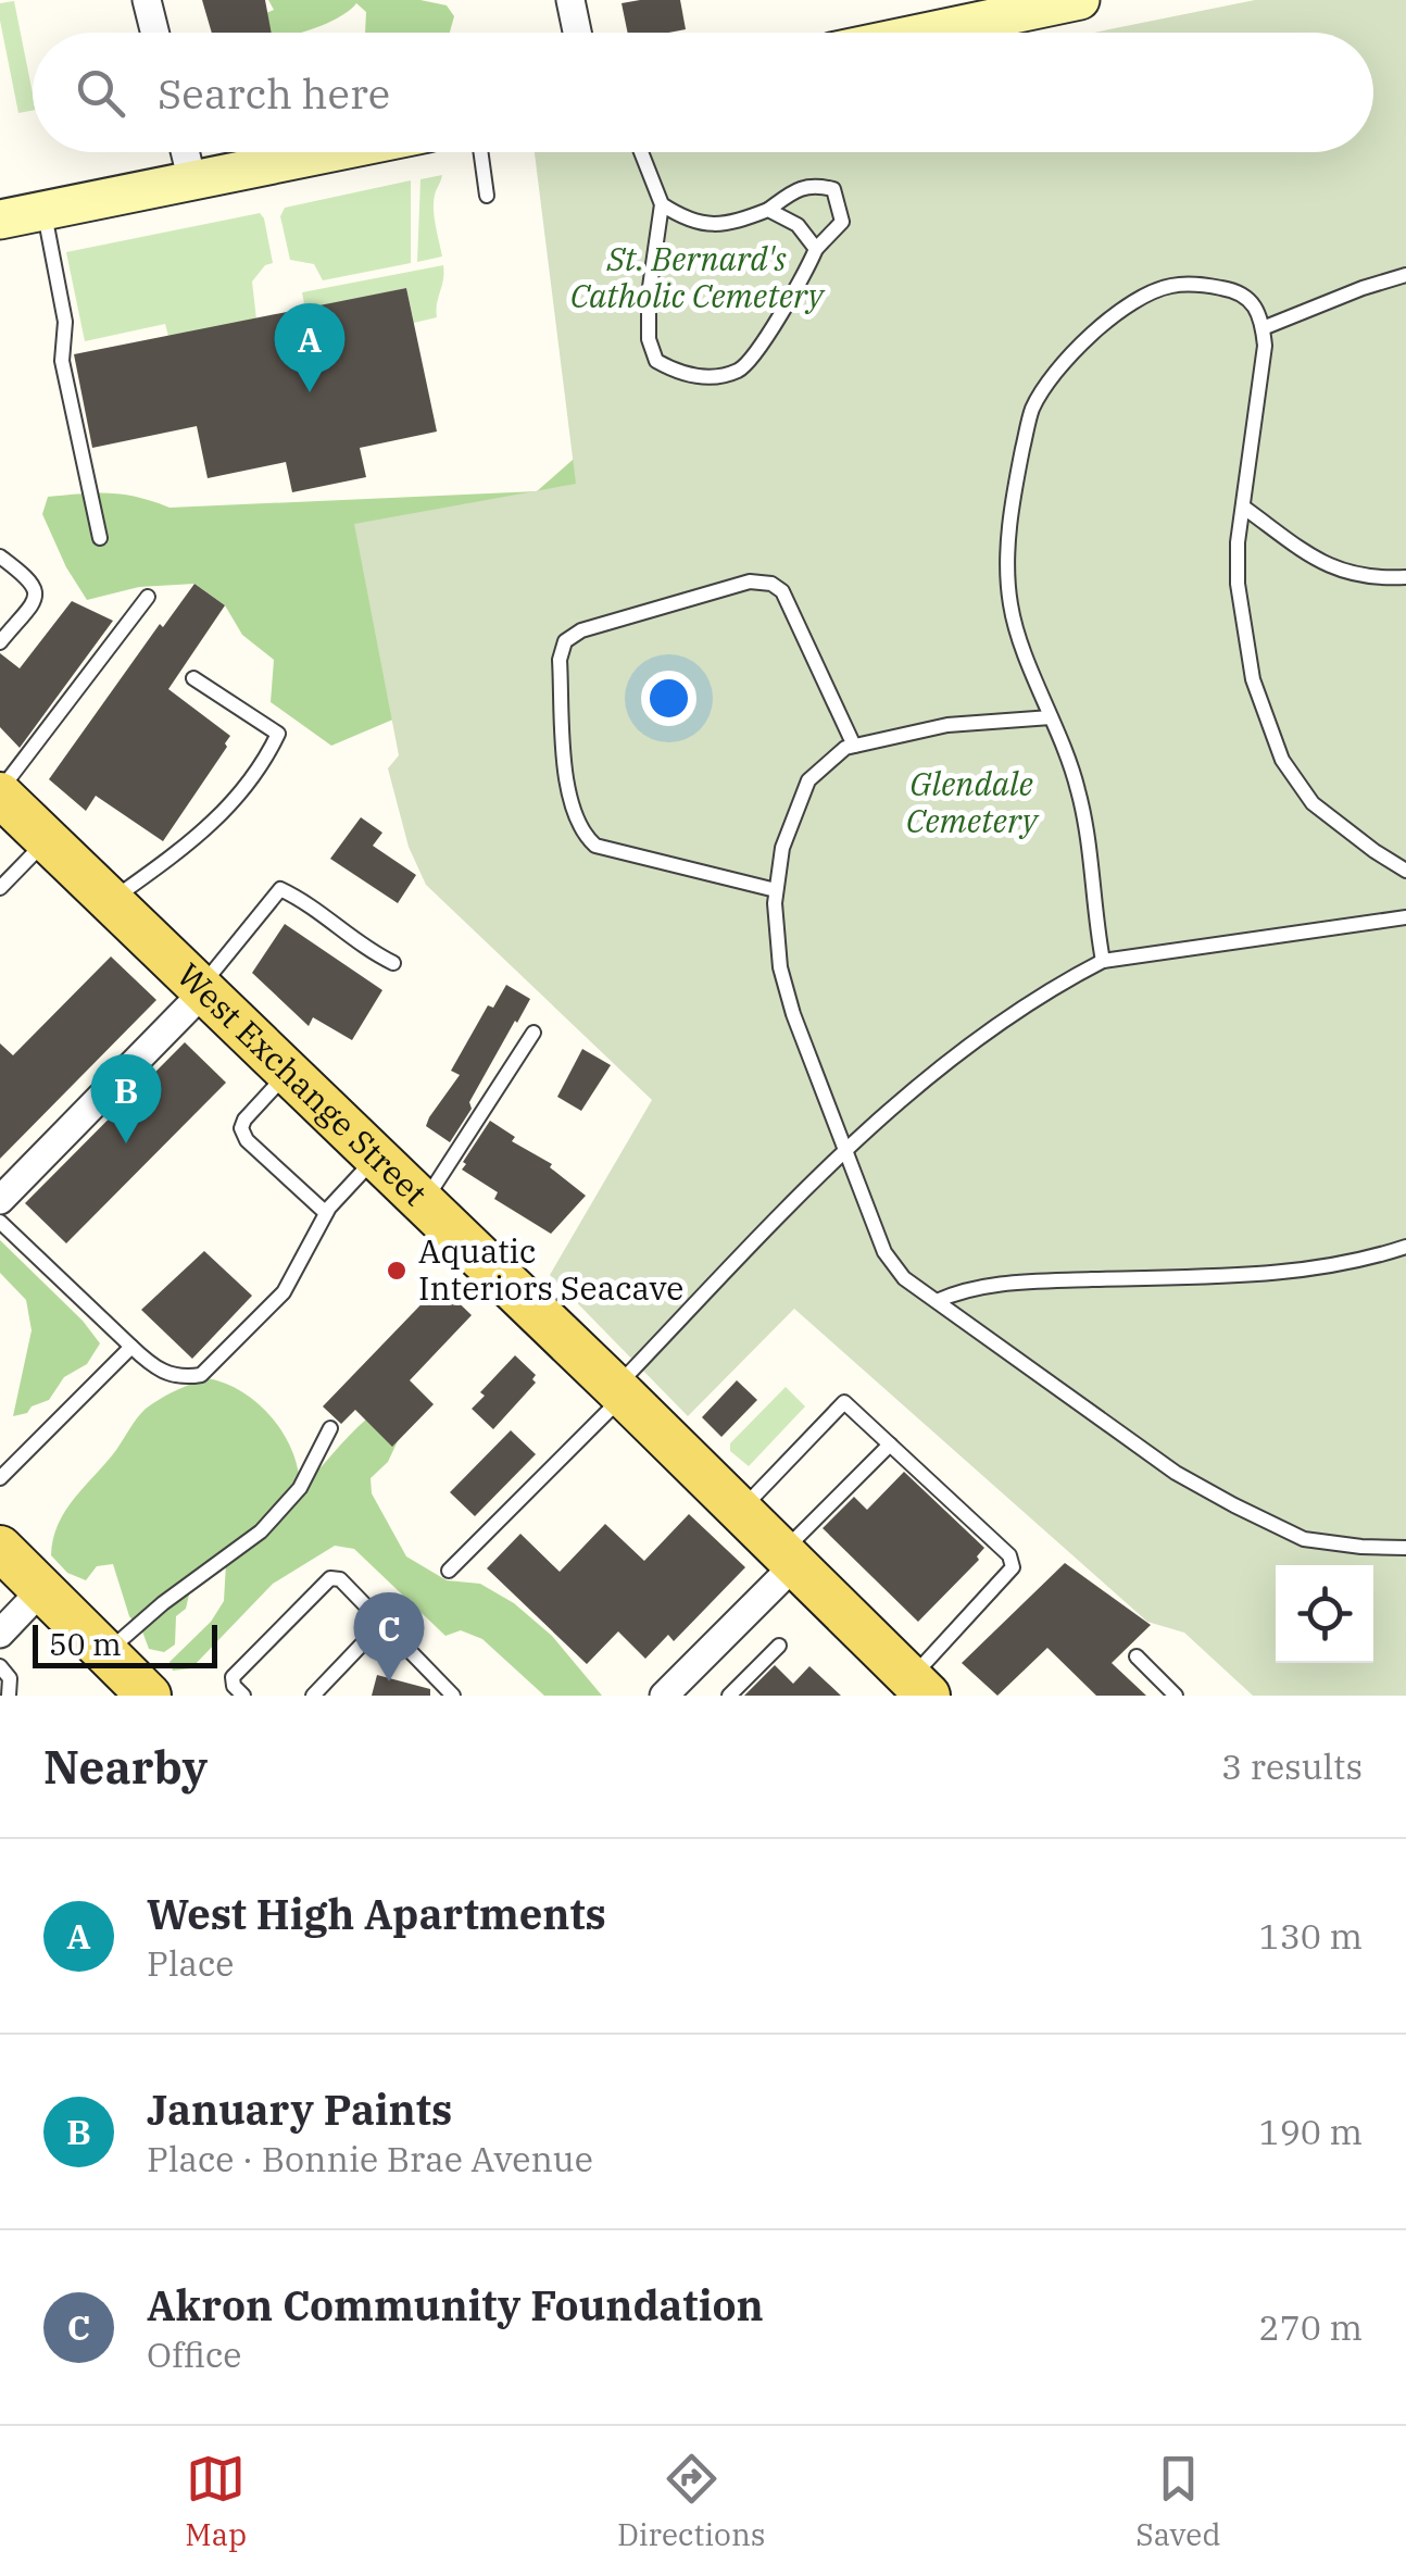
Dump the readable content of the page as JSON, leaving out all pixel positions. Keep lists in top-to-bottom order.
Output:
{
  "streets": {
    "main road": ["West Exchange Street"]
  },
  "parks": ["St. Bernard's Catholic Cemetery", "Glendale Cemetery"],
  "places": ["Aquatic Interiors Seacave"],
  "scale_bar": "50 m",
  "page": {
    "search": "Search here",
    "pins": ["A", "B", "C"],
    "scale": "50 m",
    "heading": ["Nearby", "3 results"],
    "list": [
      {
        "mark": "A",
        "name": "West High Apartments",
        "note": "Place",
        "value": "130 m"
      },
      {
        "mark": "B",
        "name": "January Paints",
        "note": "Place · Bonnie Brae Avenue",
        "value": "190 m"
      },
      {
        "mark": "C",
        "name": "Akron Community Foundation",
        "note": "Office",
        "value": "270 m"
      }
    ],
    "nav": ["Map", "Directions", "Saved"]
  }
}
